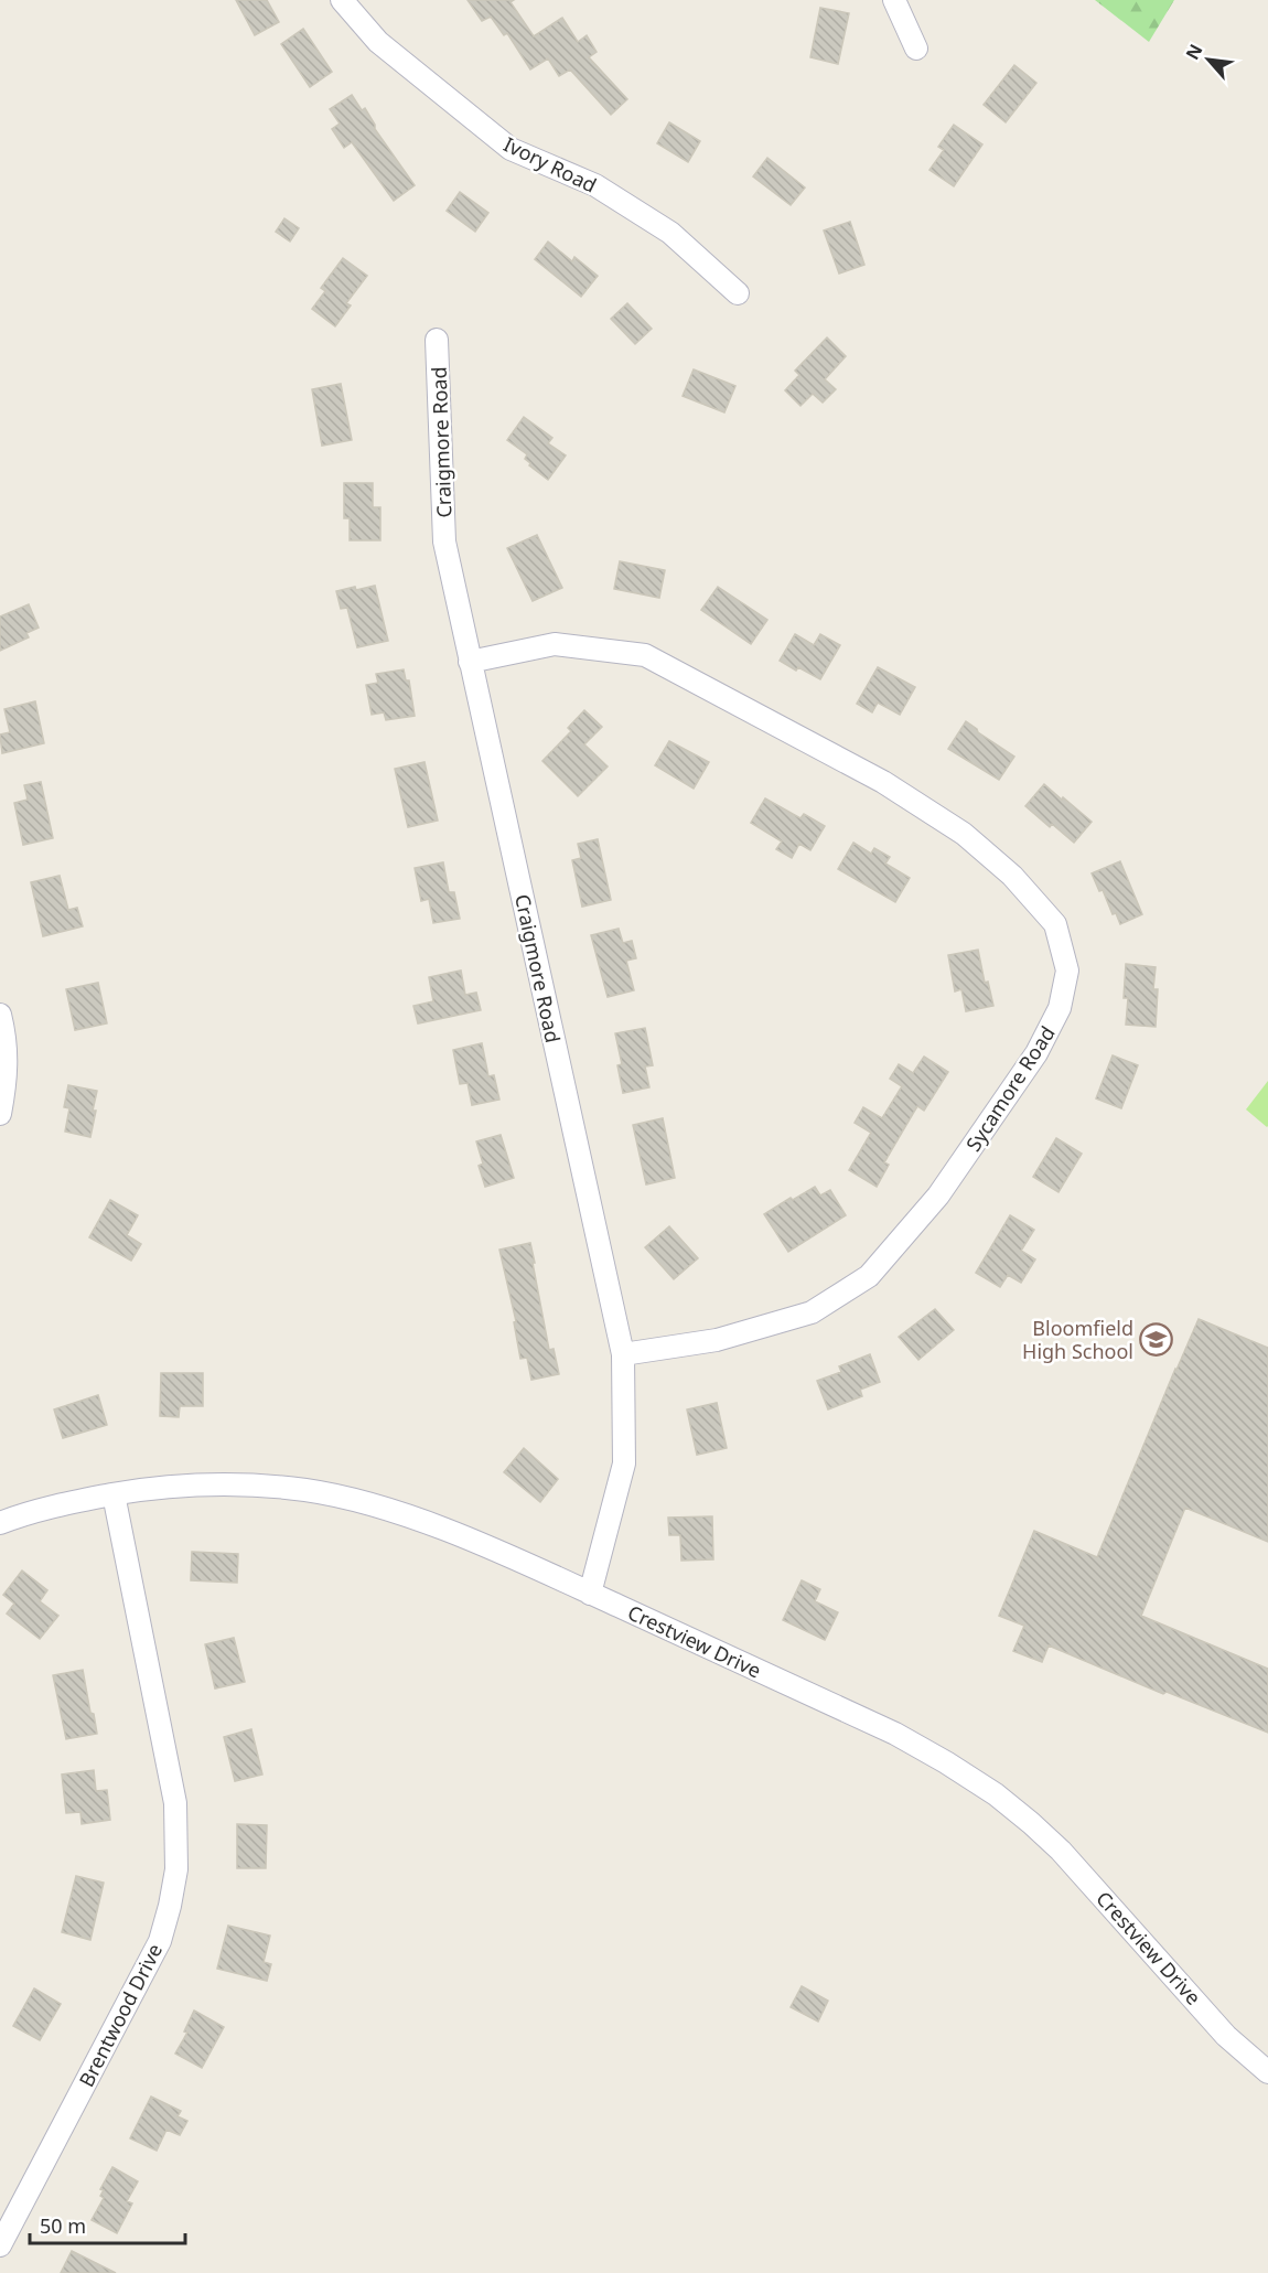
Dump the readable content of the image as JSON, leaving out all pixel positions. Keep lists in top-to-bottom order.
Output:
{
  "streets": {
    "street": [
      "Ivory Road",
      "Craigmore Road",
      "Sycamore Road",
      "Crestview Drive",
      "Brentwood Drive"
    ]
  },
  "crossings": [
    ["Craigmore Road", "Sycamore Road"],
    ["Craigmore Road", "Crestview Drive"],
    ["Crestview Drive", "Brentwood Drive"]
  ],
  "places": {
    "school or university": ["Bloomfield High School"]
  },
  "scale_bar": "50 m",
  "north": "top left"
}
